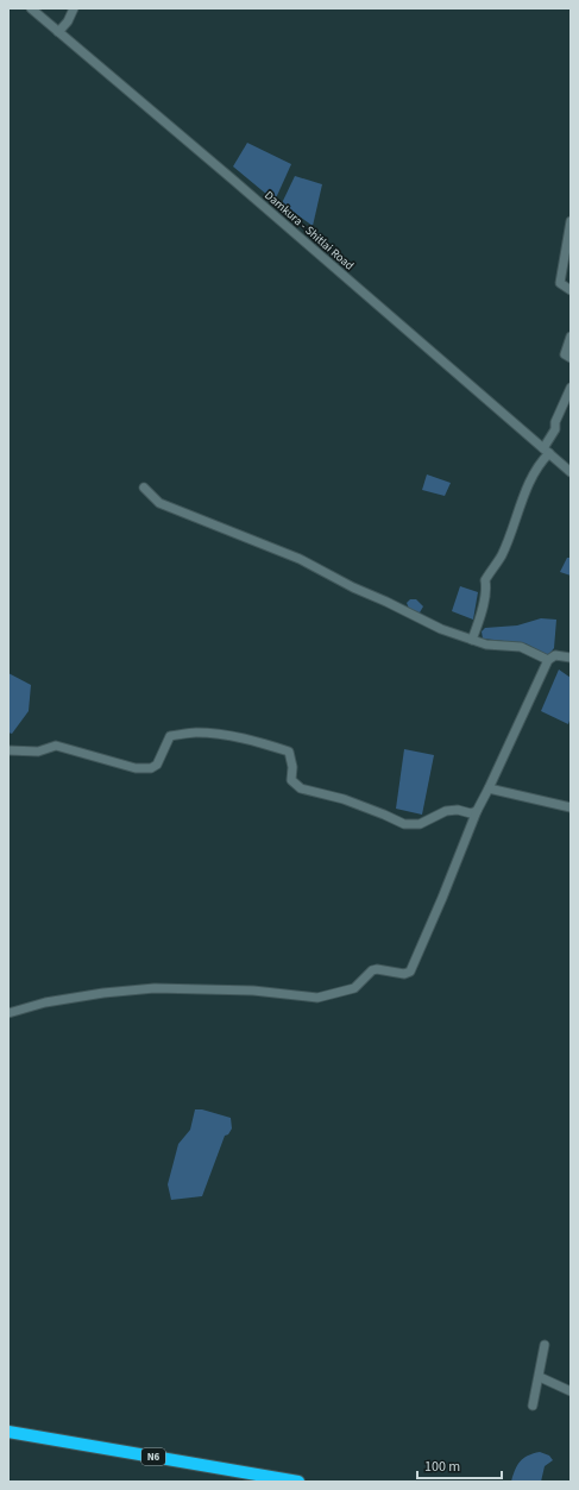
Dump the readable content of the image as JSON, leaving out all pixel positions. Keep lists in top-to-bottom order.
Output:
{
  "streets": {
    "highway": ["N6"],
    "street": ["Damkura - Shitlai Road"]
  },
  "scale_bar": "100 m"
}
